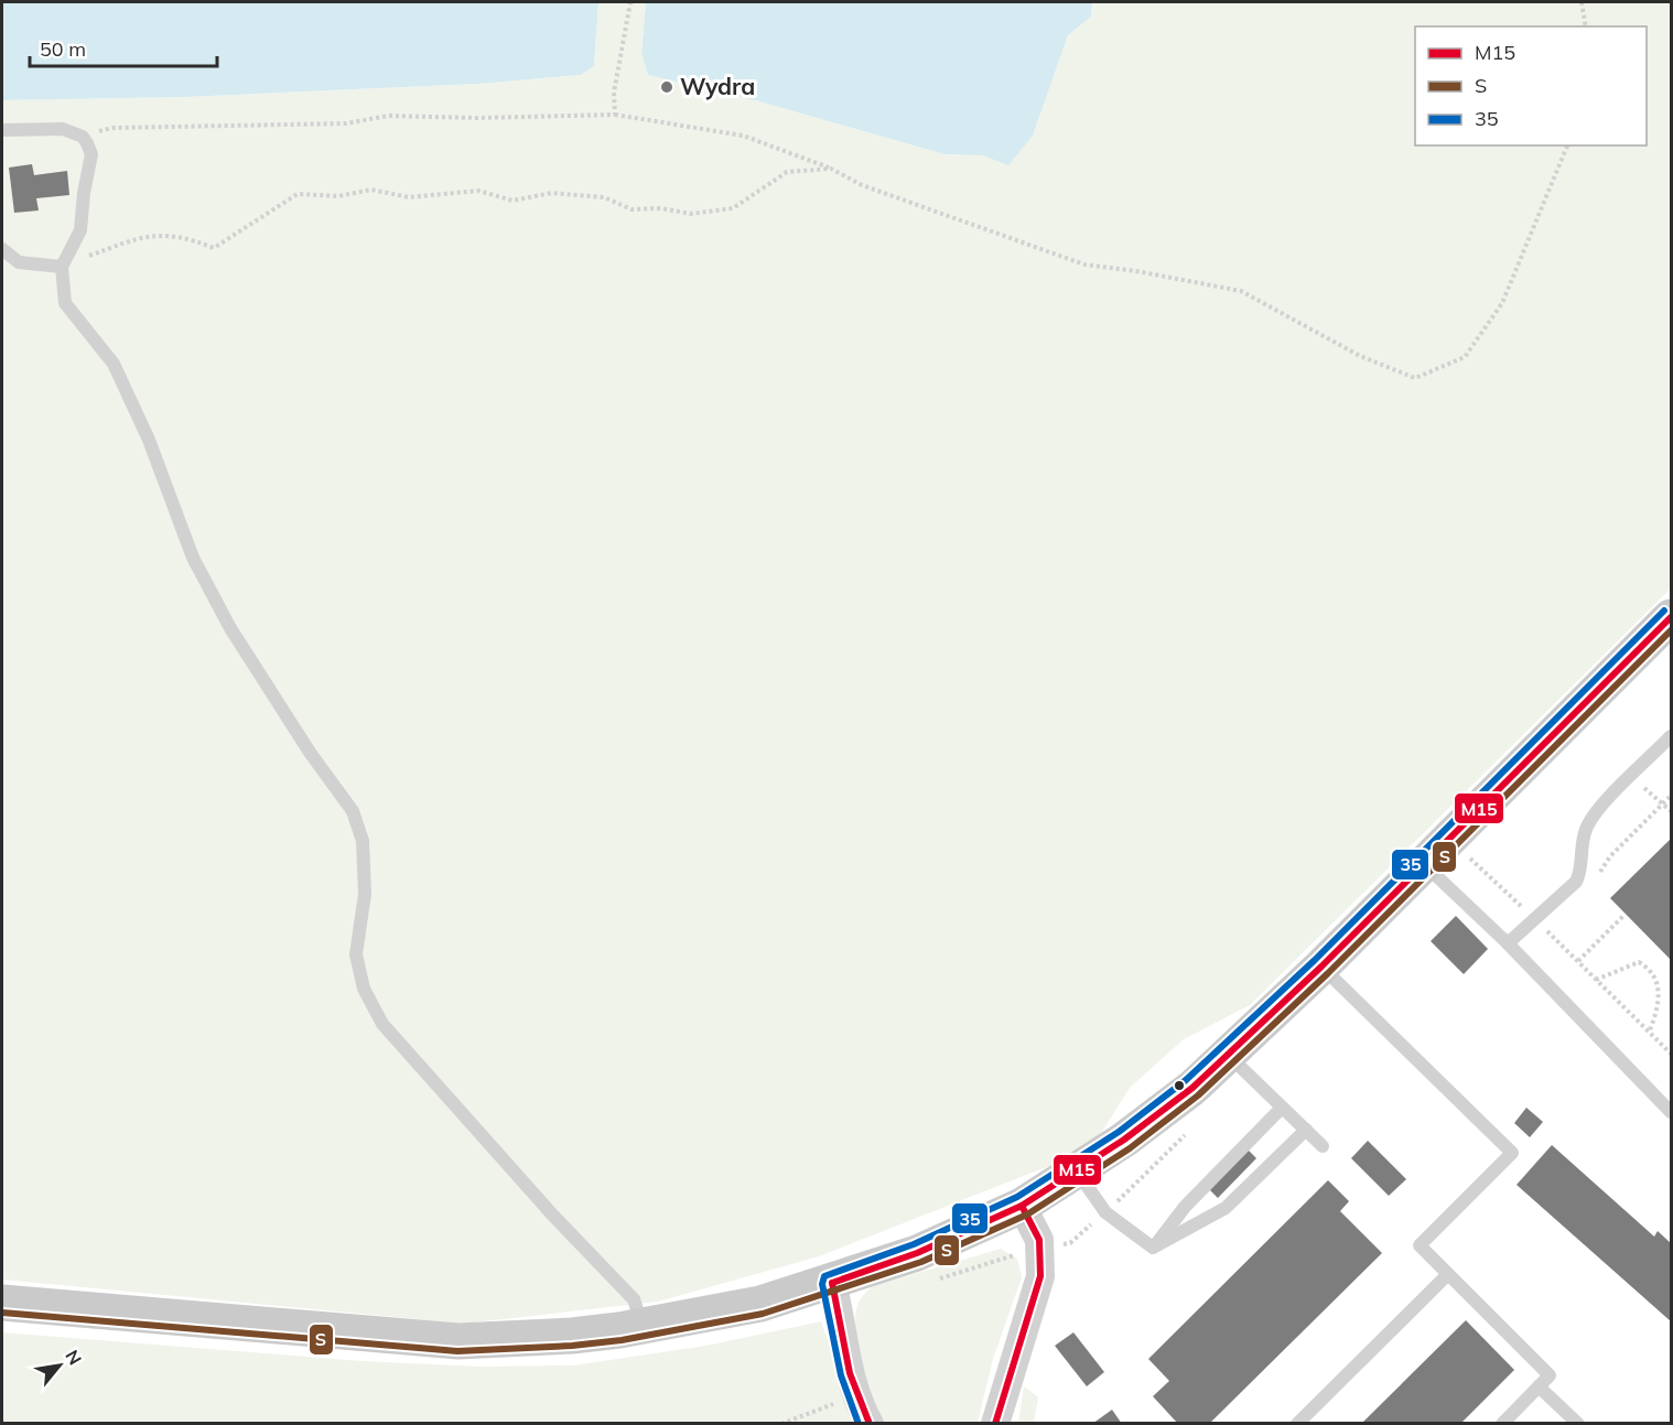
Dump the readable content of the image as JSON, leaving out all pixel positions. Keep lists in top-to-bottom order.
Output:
{
  "places": ["Wydra"],
  "lines": ["transit line 35", "transit line M15", "transit line S"],
  "legend": ["M15", "S", "35"],
  "scale_bar": "50 m",
  "north": "top right"
}
